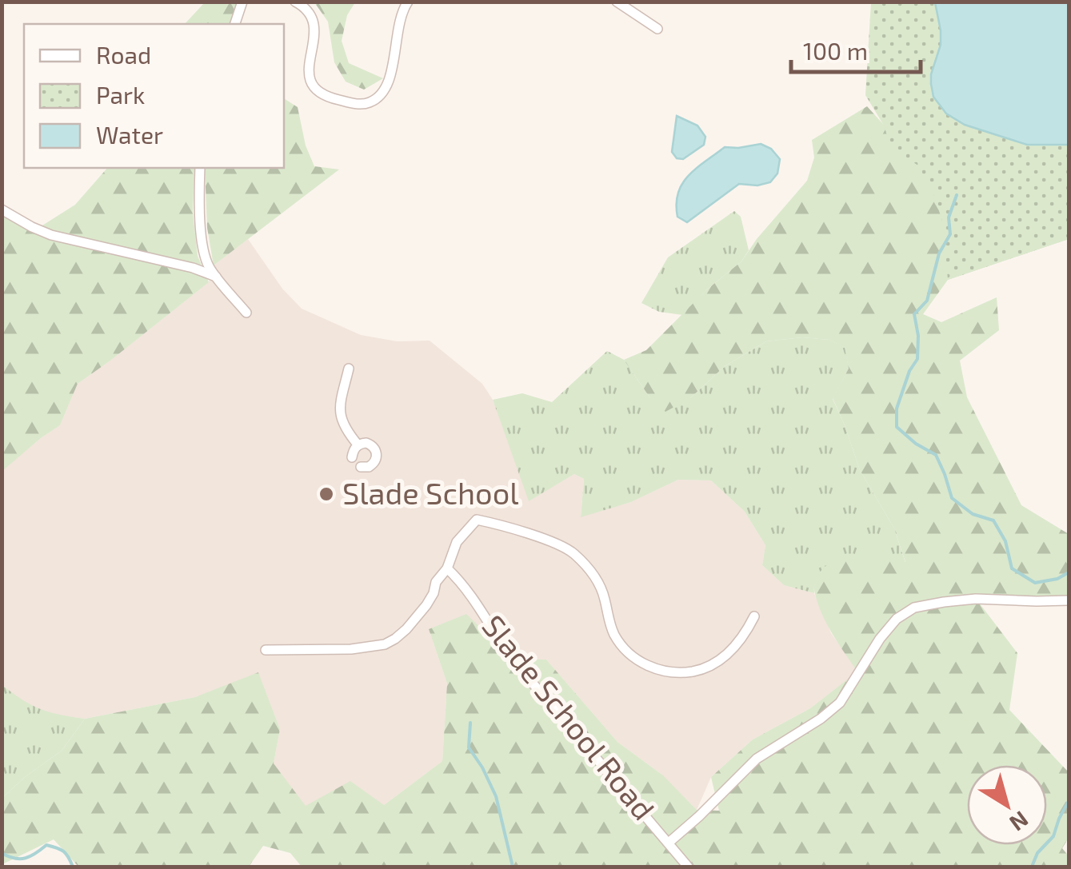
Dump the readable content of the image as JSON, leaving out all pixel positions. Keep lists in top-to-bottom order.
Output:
{
  "streets": {
    "street": ["Slade School Road"]
  },
  "places": ["Slade School"],
  "legend": ["Road", "Park", "Water"],
  "scale_bar": "100 m",
  "north": "bottom right"
}
